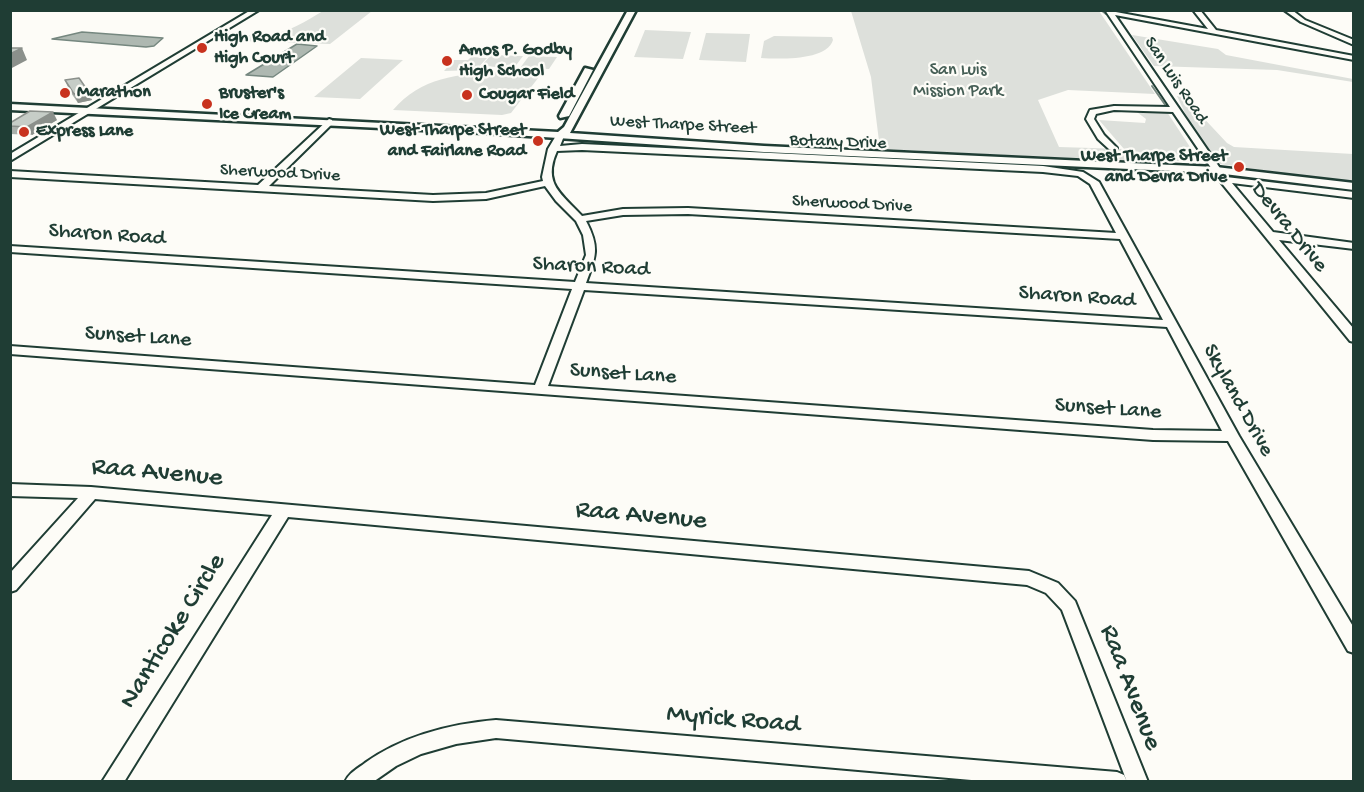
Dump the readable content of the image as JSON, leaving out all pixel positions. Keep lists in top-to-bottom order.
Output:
{
  "streets": {
    "main road": ["West Tharpe Street"],
    "street": [
      "San Luis Road",
      "Botany Drive",
      "Sherwood Drive",
      "Devra Drive",
      "Sharon Road",
      "Sunset Lane",
      "Skyland Drive",
      "Raa Avenue",
      "Nanticoke Circle",
      "Myrick Road"
    ]
  },
  "crossings": [
    ["San Luis Road", "West Tharpe Street"],
    ["San Luis Road", "Devra Drive"],
    ["West Tharpe Street", "Devra Drive"],
    ["Botany Drive", "Skyland Drive"],
    ["Sherwood Drive", "Skyland Drive"],
    ["Sharon Road", "Skyland Drive"],
    ["Sunset Lane", "Skyland Drive"],
    ["Raa Avenue", "Nanticoke Circle"]
  ],
  "parks": ["San Luis Mission Park"],
  "places": [
    "High Road and High Court",
    "Amos P. Godby High School",
    "Marathon",
    "Cougar Field",
    "Bruster's Ice Cream",
    "Express Lane",
    "West Tharpe Street and Fairlane Road",
    "West Tharpe Street and Devra Drive"
  ]
}
